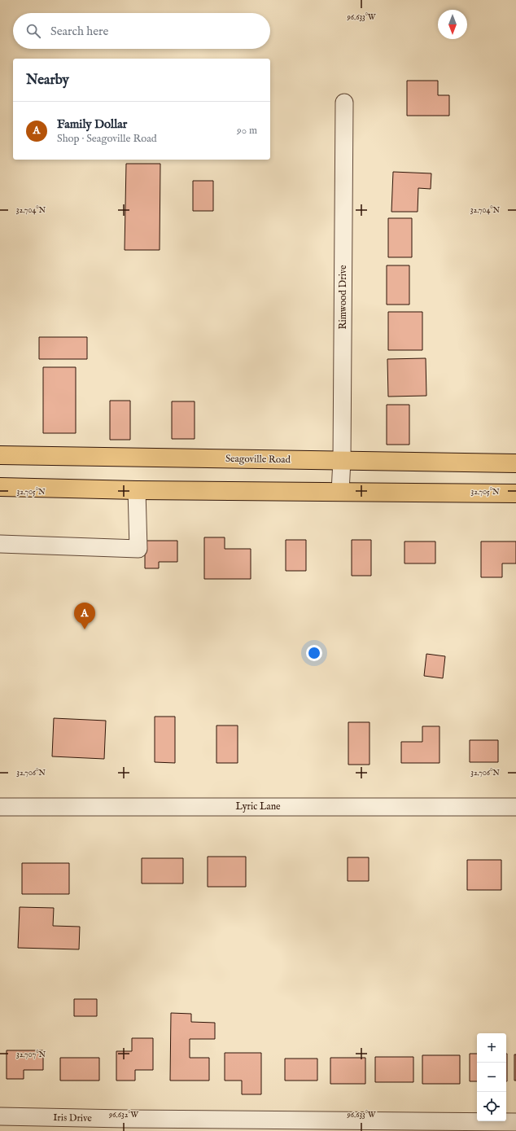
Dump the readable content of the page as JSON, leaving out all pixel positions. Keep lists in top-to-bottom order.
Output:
{
  "streets": {
    "main road": ["Seagoville Road"],
    "street": ["Rimwood Drive", "Lyric Lane", "Iris Drive"]
  },
  "crossings": [
    ["Rimwood Drive", "Seagoville Road"]
  ],
  "north": "bottom",
  "page": {
    "search": "Search here",
    "heading": "Nearby",
    "list": [
      {
        "mark": "A",
        "name": "Family Dollar",
        "note": "Shop · Seagoville Road",
        "value": "90 m"
      }
    ],
    "pins": "A",
    "map_buttons": ["+", "−"]
  },
  "coordinates": [
    "96.633°W",
    "32.704°N",
    "32.705°N",
    "32.706°N",
    "32.707°N",
    "96.632°W"
  ]
}
